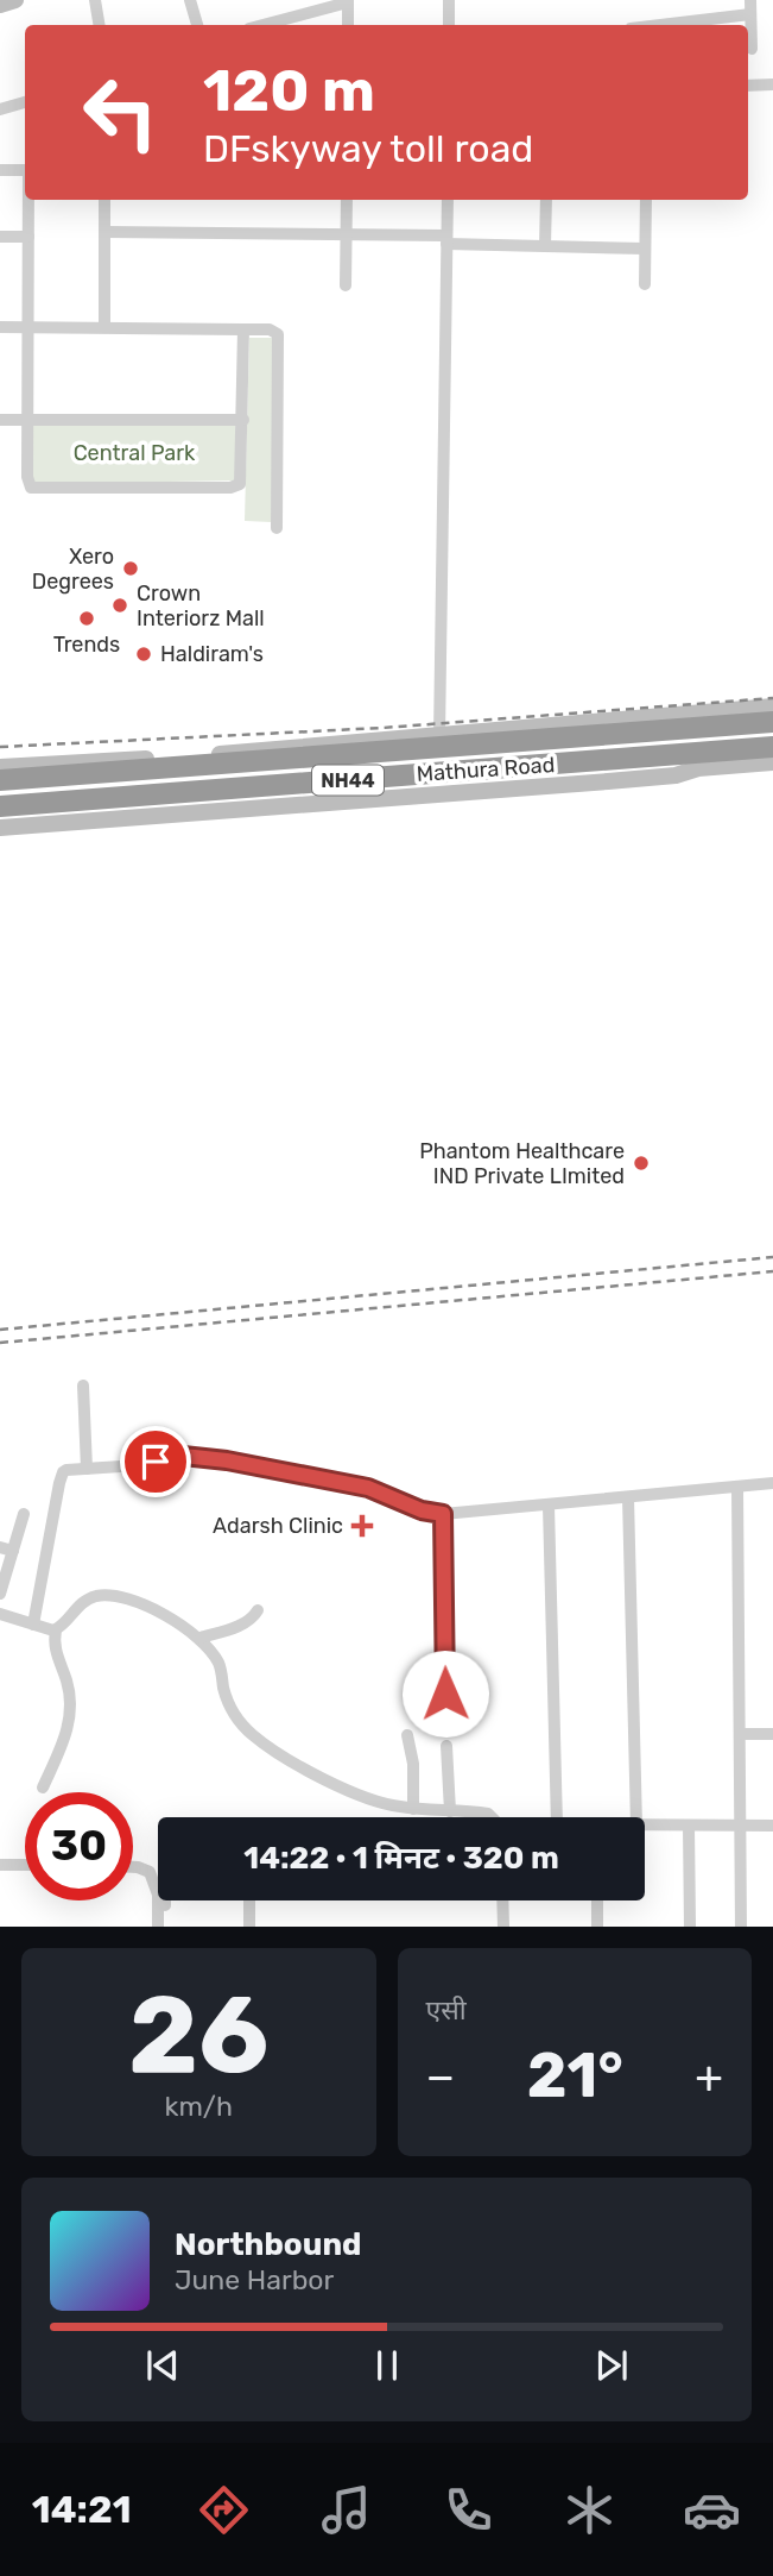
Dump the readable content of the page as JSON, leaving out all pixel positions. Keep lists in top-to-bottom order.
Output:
{
  "streets": {
    "highway": ["Mathura Road", "NH44"]
  },
  "parks": ["Central Park"],
  "places": {
    "other": [
      "Xero Degrees",
      "Crown Interiorz Mall",
      "Trends",
      "Haldiram's",
      "Phantom Healthcare IND Private LImited"
    ],
    "health": ["Adarsh Clinic"]
  },
  "page": {
    "turn": ["120 m", "DFskyway toll road"],
    "limit": "30",
    "trip": "14:22 · 1 मिनट · 320 m",
    "tile": [
      ["26", "km/h"],
      "एसी"
    ],
    "heat": ["−", "21°", "+"],
    "song": ["Northbound", "June Harbor"],
    "tabs": "14:21"
  }
}
